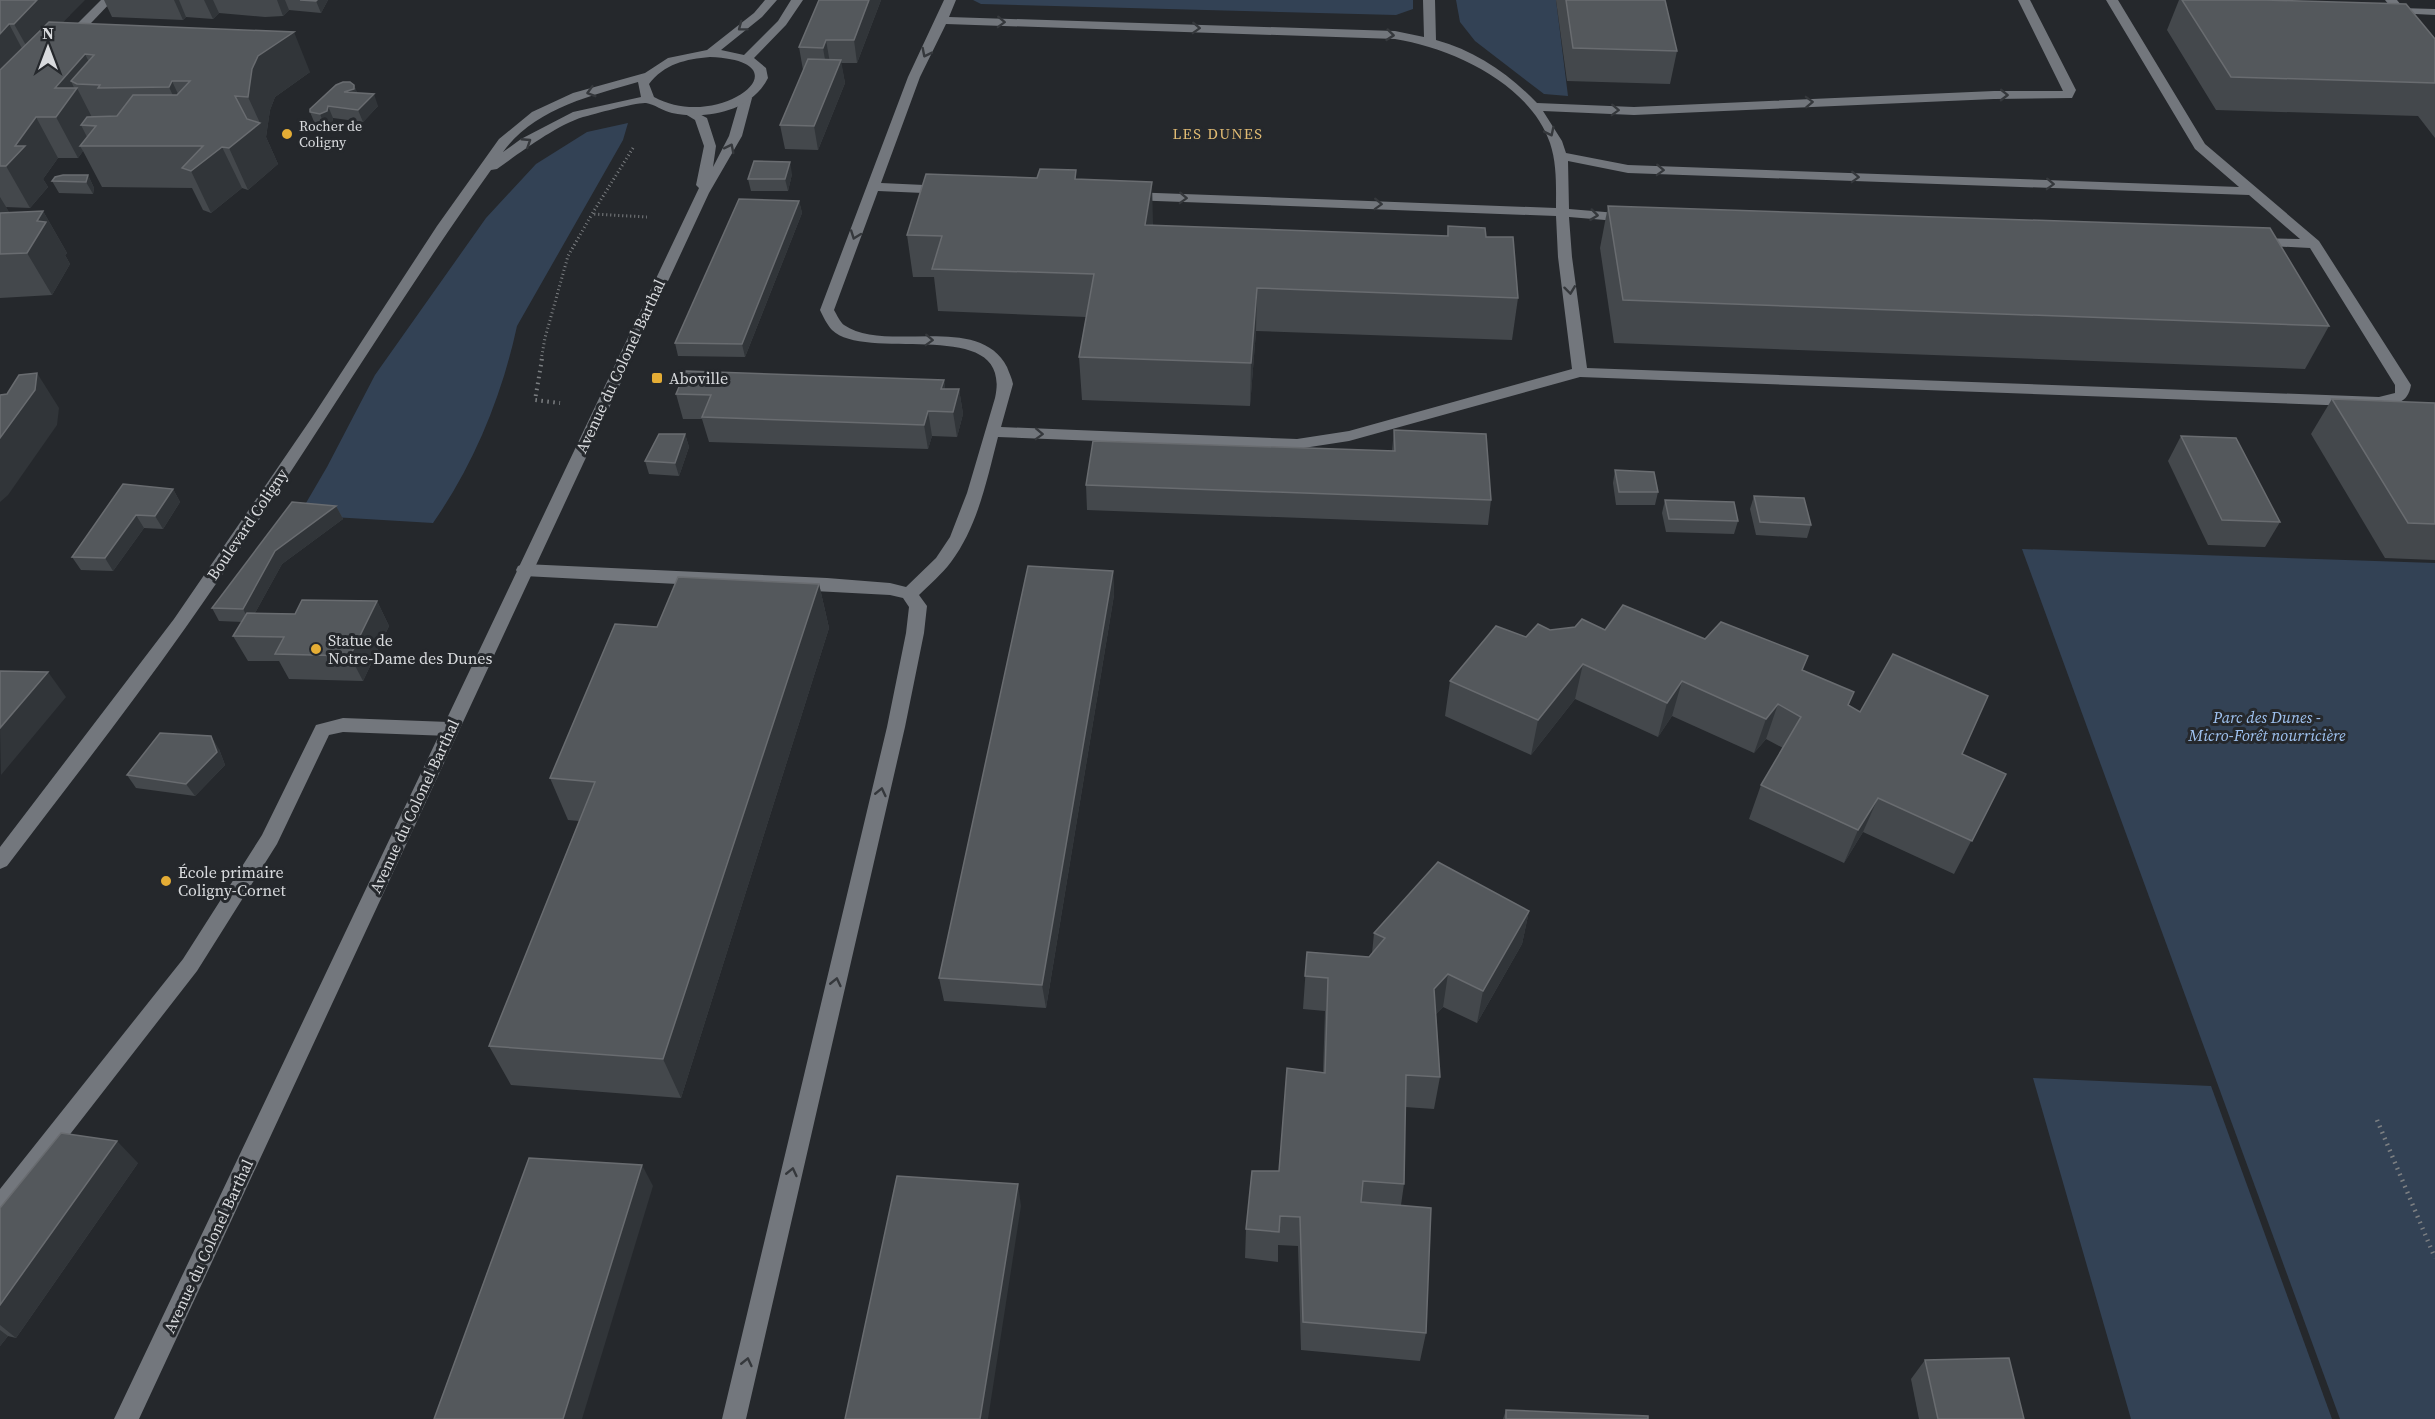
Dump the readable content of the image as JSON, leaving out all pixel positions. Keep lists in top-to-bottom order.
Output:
{
  "streets": {
    "street": ["Avenue du Colonel Barthal", "Boulevard Coligny"]
  },
  "districts": ["LES DUNES"],
  "parks": ["Parc des Dunes - Micro-Forêt nourricière"],
  "places": {
    "other": ["Rocher de Coligny", "Statue de Notre-Dame des Dunes", "École primaire Coligny-Cornet"],
    "transit": ["Aboville"]
  },
  "north": "top"
}
